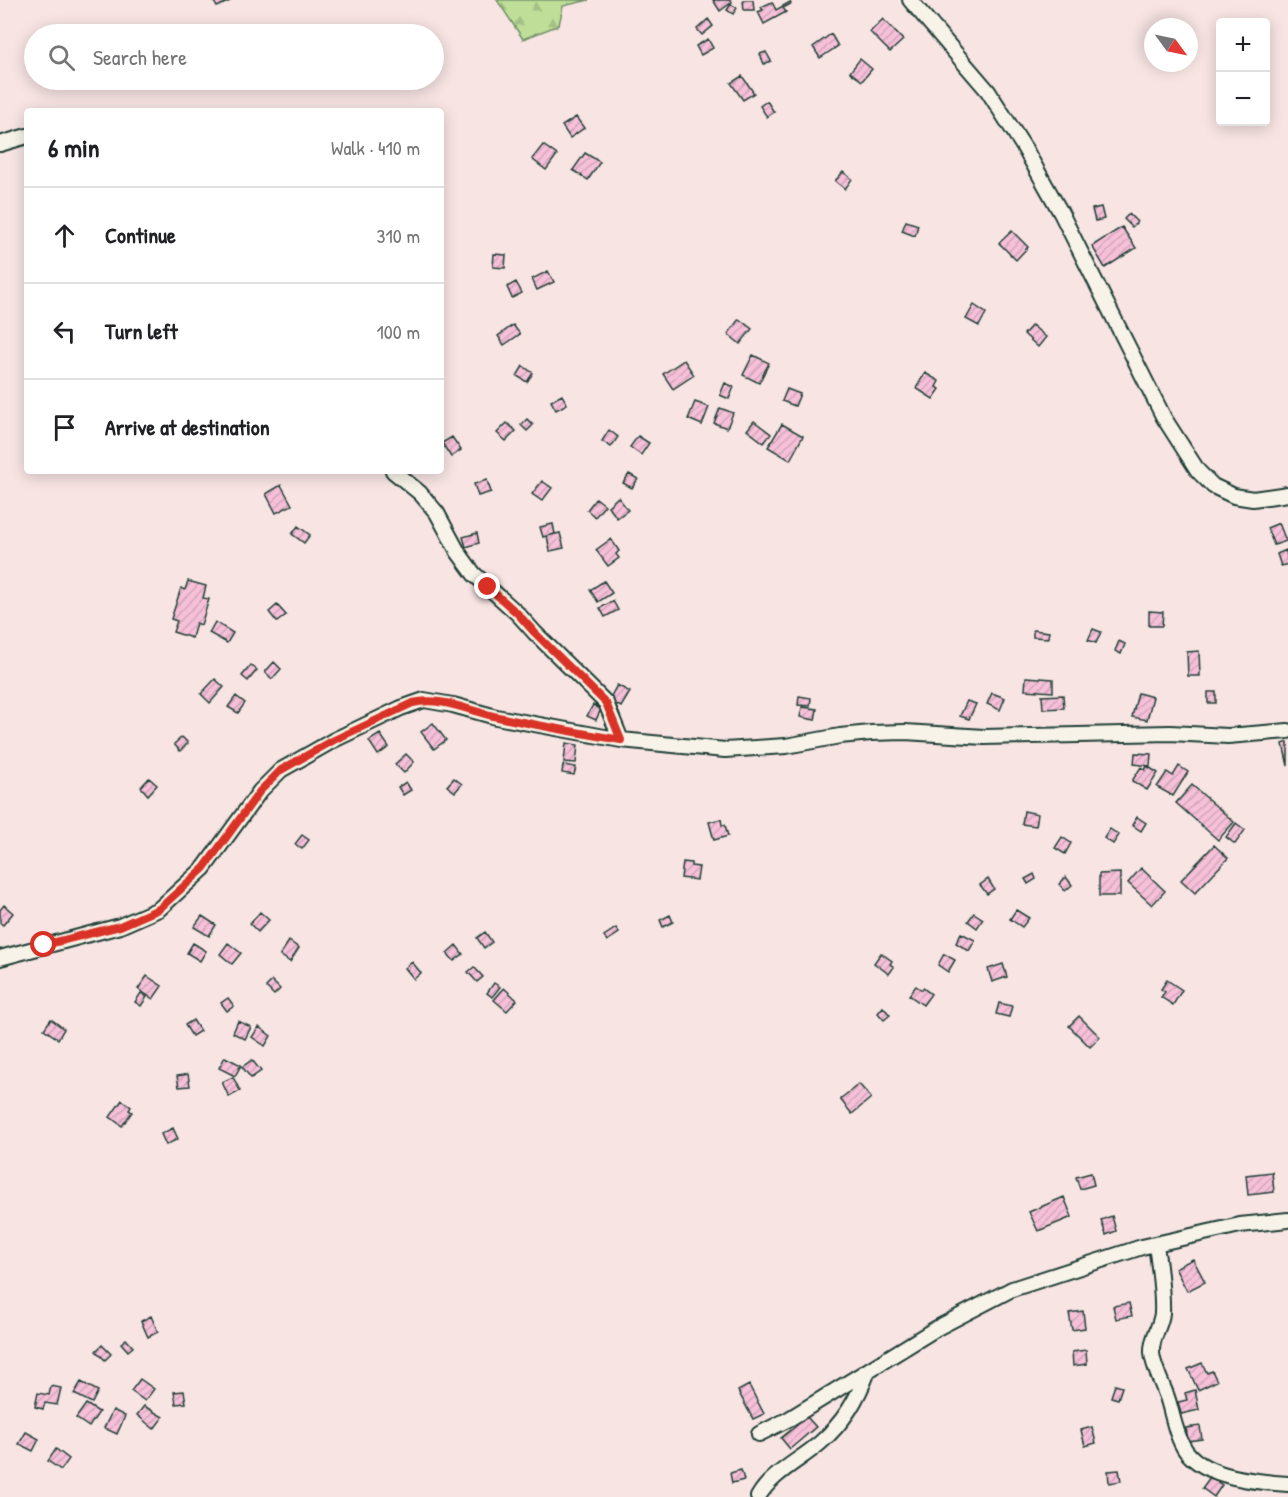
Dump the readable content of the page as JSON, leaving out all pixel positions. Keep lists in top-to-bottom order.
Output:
{
  "north": "bottom right",
  "page": {
    "map_buttons": ["+", "−"],
    "search": "Search here",
    "heading": ["6 min", "Walk · 410 m"],
    "list": [
      ["Continue", "310 m"],
      ["Turn left", "100 m"],
      "Arrive at destination"
    ]
  }
}
